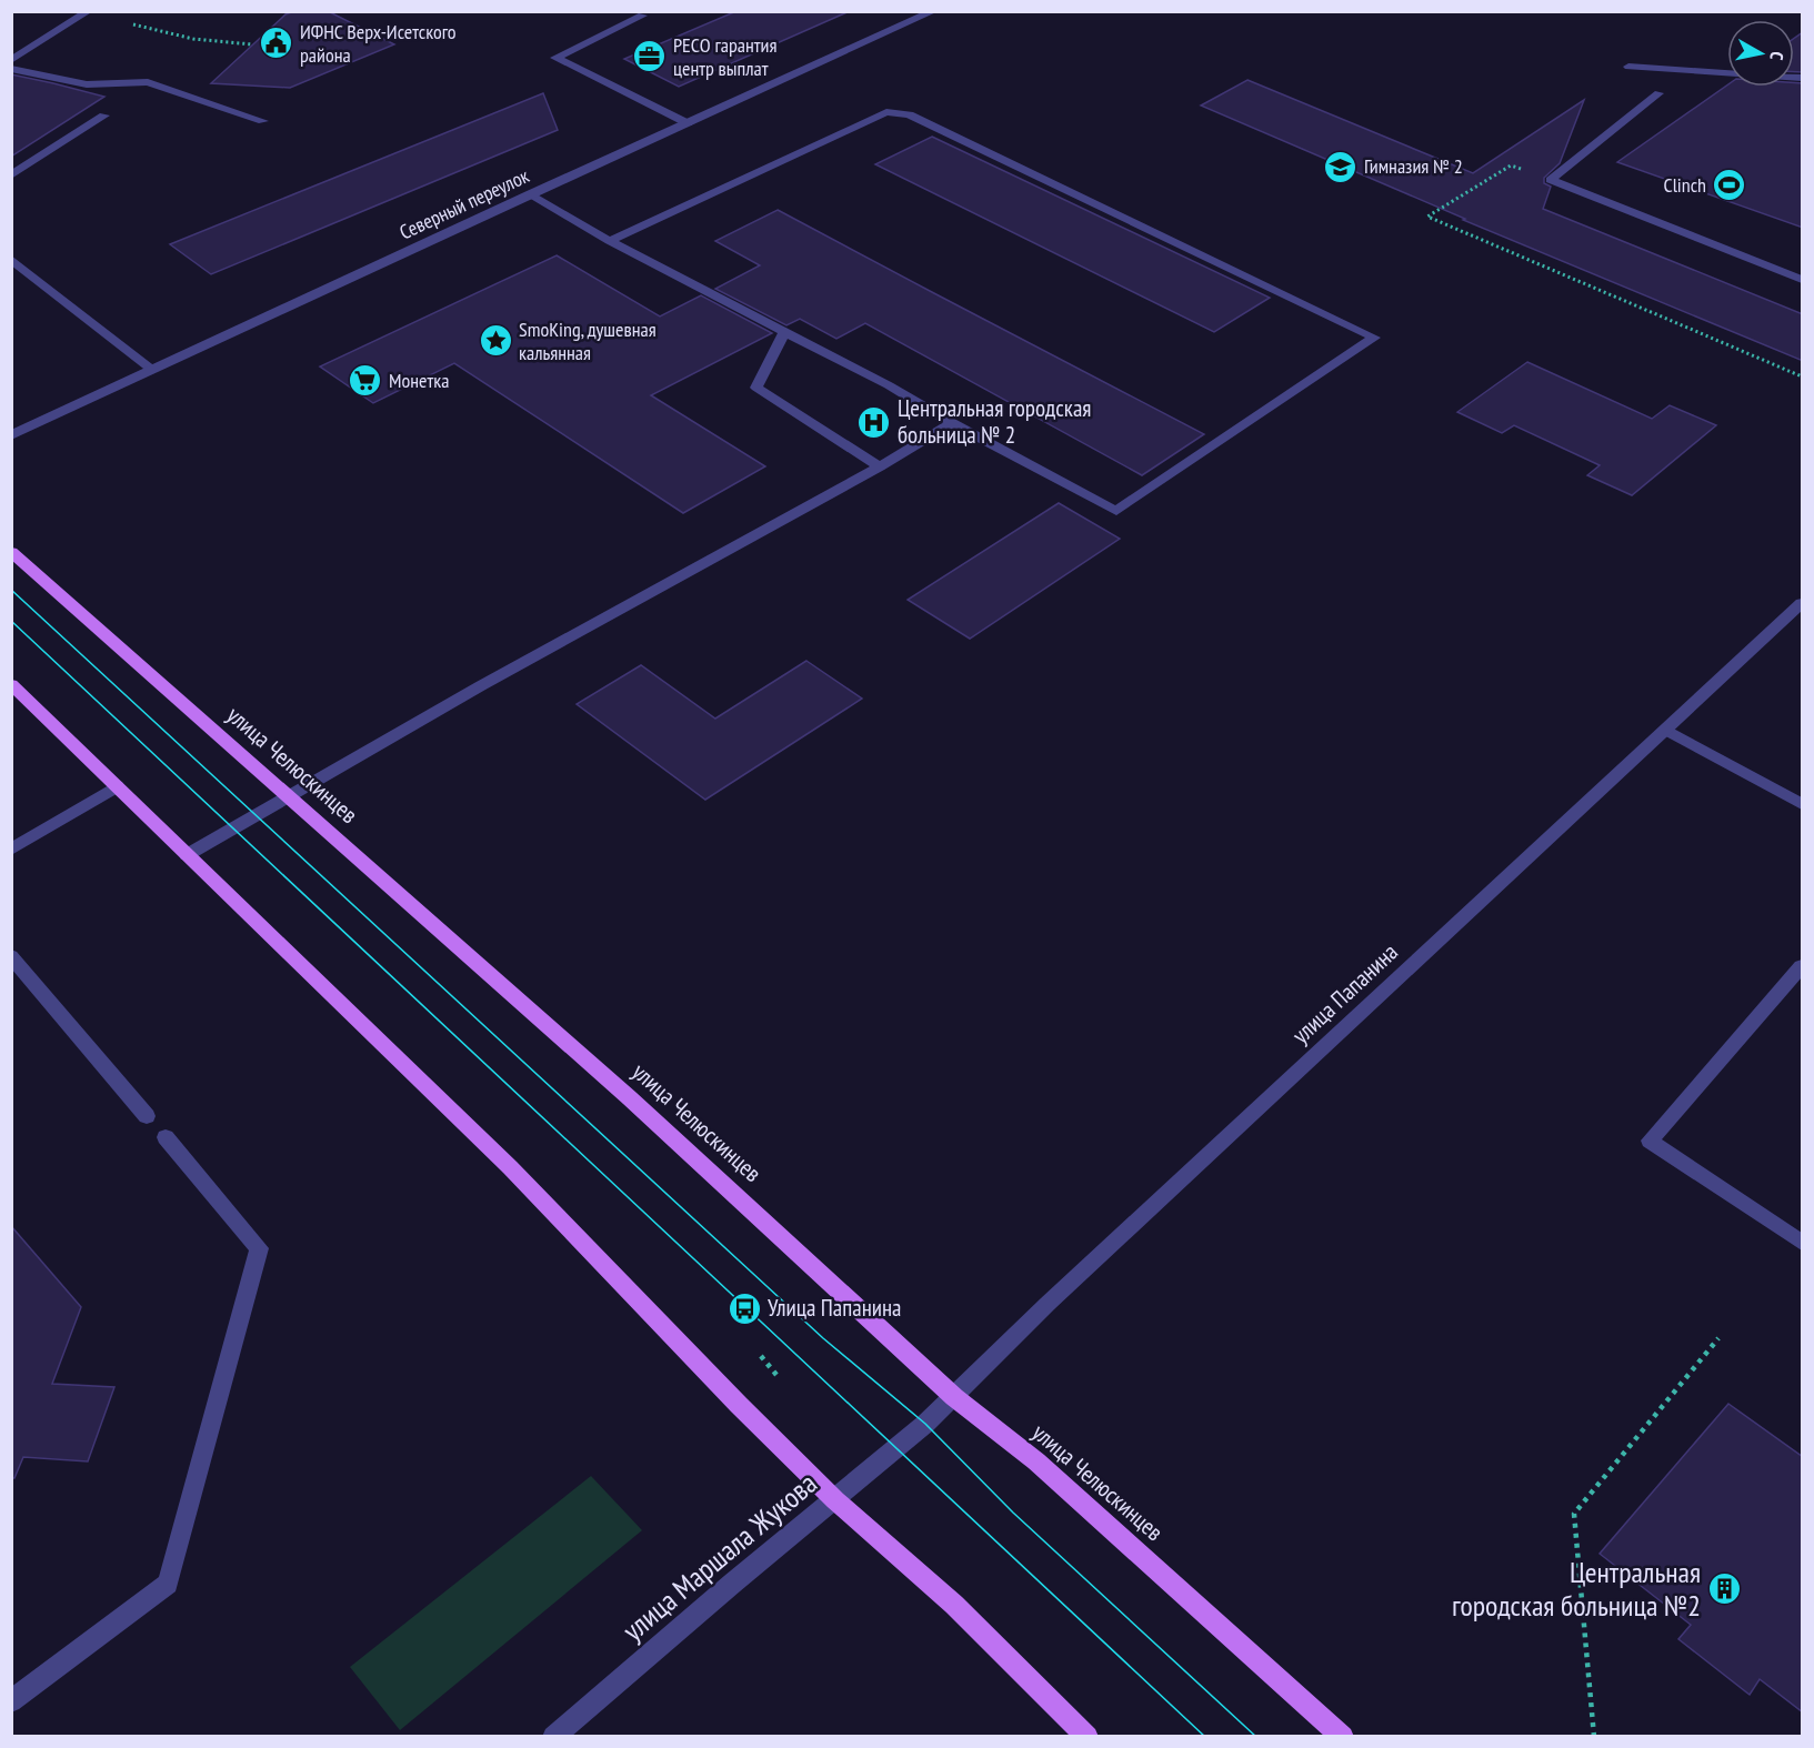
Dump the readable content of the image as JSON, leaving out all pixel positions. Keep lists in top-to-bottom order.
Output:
{
  "streets": {
    "main road": ["улица Челюскинцев"],
    "street": ["Северный переулок", "улица Папанина", "улица Маршала Жукова"]
  },
  "crossings": [
    ["улица Челюскинцев", "улица Папанина"],
    ["улица Папанина", "улица Маршала Жукова"]
  ],
  "places": {
    "public building": ["ИФНС Верх-Исетского района"],
    "office": ["РЕСО гарантия центр выплат"],
    "school or university": ["Гимназия № 2"],
    "sports": ["Clinch"],
    "place": ["SmoKing, душевная кальянная"],
    "supermarket": ["Монетка"],
    "hospital": ["Центральная городская больница № 2"],
    "bus stop": ["Улица Папанина"],
    "building": ["Центральная городская больница №2"]
  },
  "north": "right"
}
